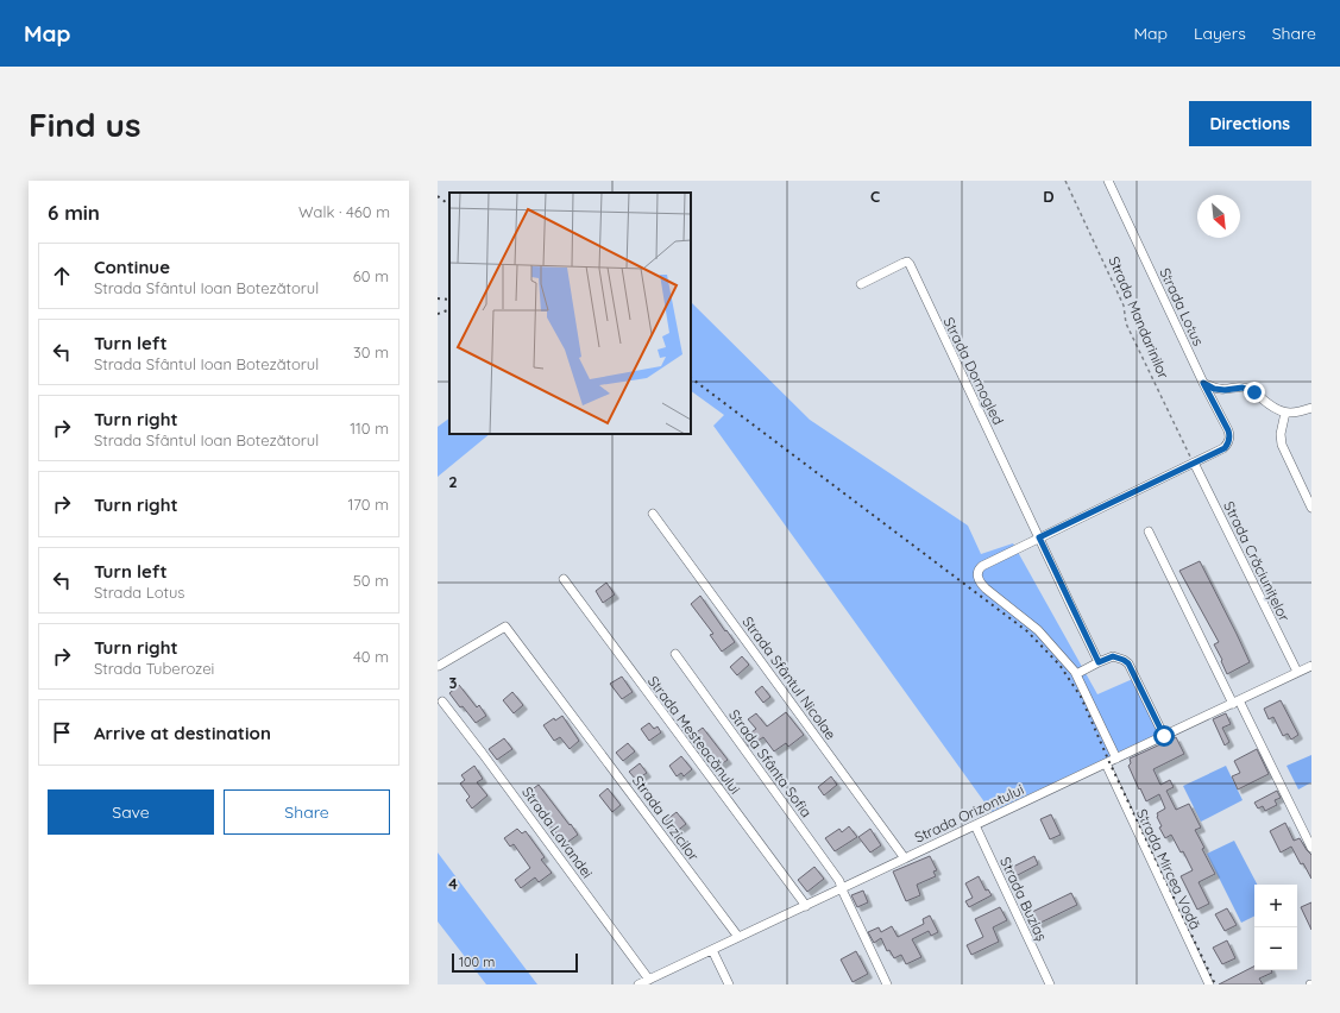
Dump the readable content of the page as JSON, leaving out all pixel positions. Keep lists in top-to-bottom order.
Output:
{
  "streets": {
    "street": [
      "Strada Lotus",
      "Strada Domogled",
      "Strada Crăciunițelor",
      "Strada Sfântul Nicolae",
      "Strada Mesteacănului",
      "Strada Sfânta Sofia",
      "Strada Orizontului",
      "Strada Urzicilor",
      "Strada Lavandei",
      "Strada Mircea Vodă",
      "Strada Buziaș"
    ],
    "path": ["Strada Mandarinilor"]
  },
  "crossings": [
    ["Strada Lotus", "Strada Mandarinilor"],
    ["Strada Lotus", "Strada Crăciunițelor"],
    ["Strada Mandarinilor", "Strada Crăciunițelor"],
    ["Strada Crăciunițelor", "Strada Orizontului"],
    ["Strada Sfântul Nicolae", "Strada Orizontului"],
    ["Strada Mesteacănului", "Strada Orizontului"],
    ["Strada Sfânta Sofia", "Strada Orizontului"],
    ["Strada Orizontului", "Strada Urzicilor"],
    ["Strada Orizontului", "Strada Lavandei"],
    ["Strada Orizontului", "Strada Mircea Vodă"],
    ["Strada Orizontului", "Strada Buziaș"]
  ],
  "scale_bar": "100 m",
  "north": "bottom right",
  "page": {
    "header": "Map",
    "nav": ["Map", "Layers", "Share"],
    "buttons": [
      "Directions",
      ["Save", "Share"]
    ],
    "title": "Find us",
    "heading": ["6 min", "Walk · 460 m"],
    "list": [
      ["Continue", "Strada Sfântul Ioan Botezătorul", "60 m"],
      ["Turn left", "Strada Sfântul Ioan Botezătorul", "30 m"],
      ["Turn right", "Strada Sfântul Ioan Botezătorul", "110 m"],
      ["Turn right", "170 m"],
      ["Turn left", "Strada Lotus", "50 m"],
      ["Turn right", "Strada Tuberozei", "40 m"],
      "Arrive at destination"
    ],
    "map_buttons": ["+", "−"],
    "scale": "100 m"
  },
  "grid": {
    "columns": ["C", "D"],
    "rows": ["2", "3", "4"]
  }
}
